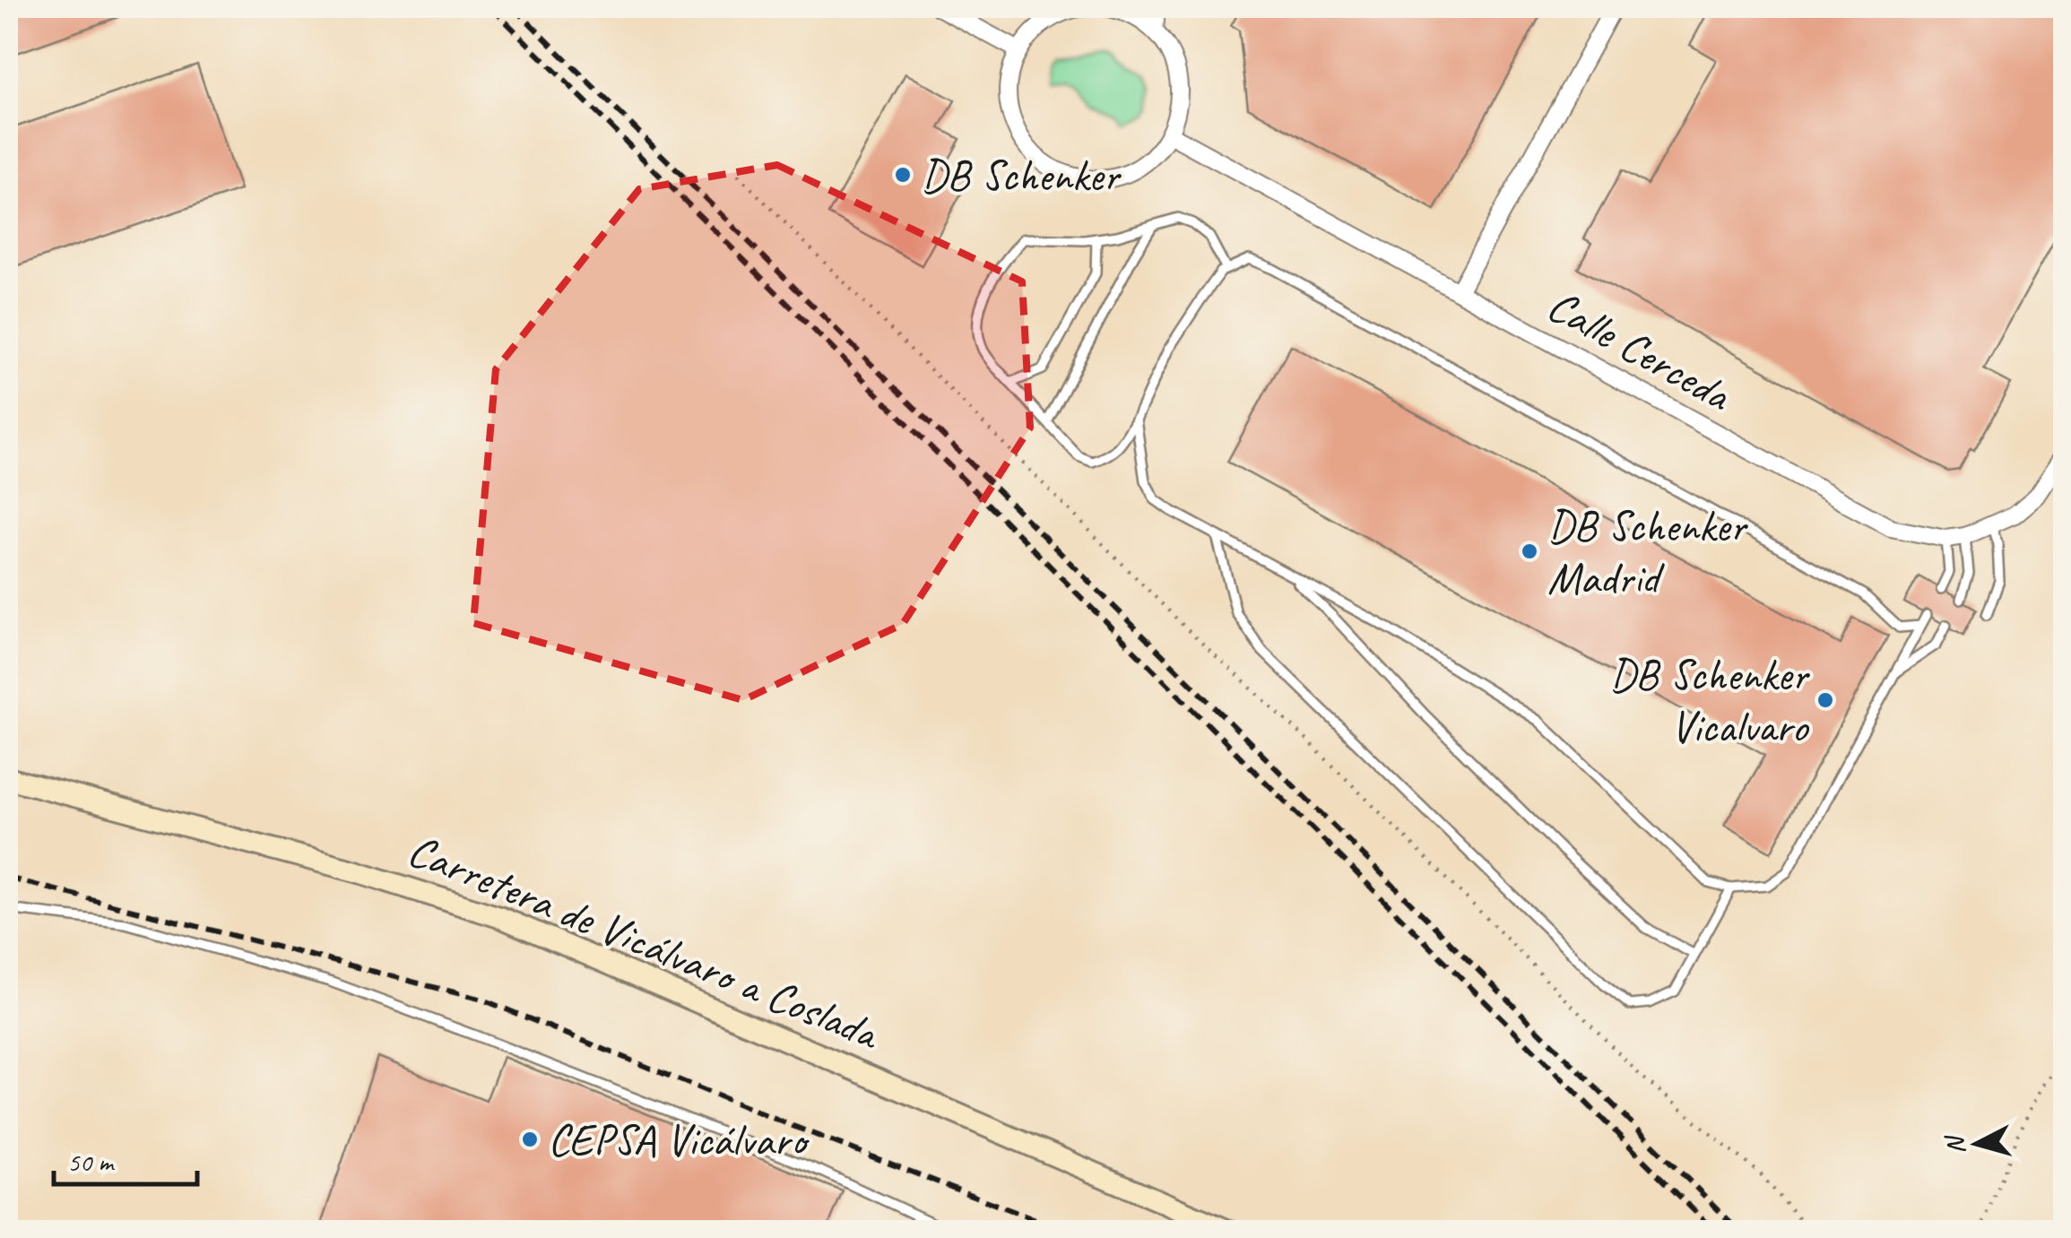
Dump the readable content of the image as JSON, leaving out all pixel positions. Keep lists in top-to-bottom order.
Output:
{
  "streets": {
    "street": ["Calle Cerceda", "Carretera de Vicálvaro a Coslada"]
  },
  "places": [
    "DB Schenker",
    "DB Schenker Madrid",
    "DB Schenker Vicalvaro",
    "CEPSA Vicálvaro"
  ],
  "scale_bar": "50 m",
  "north": "left"
}
